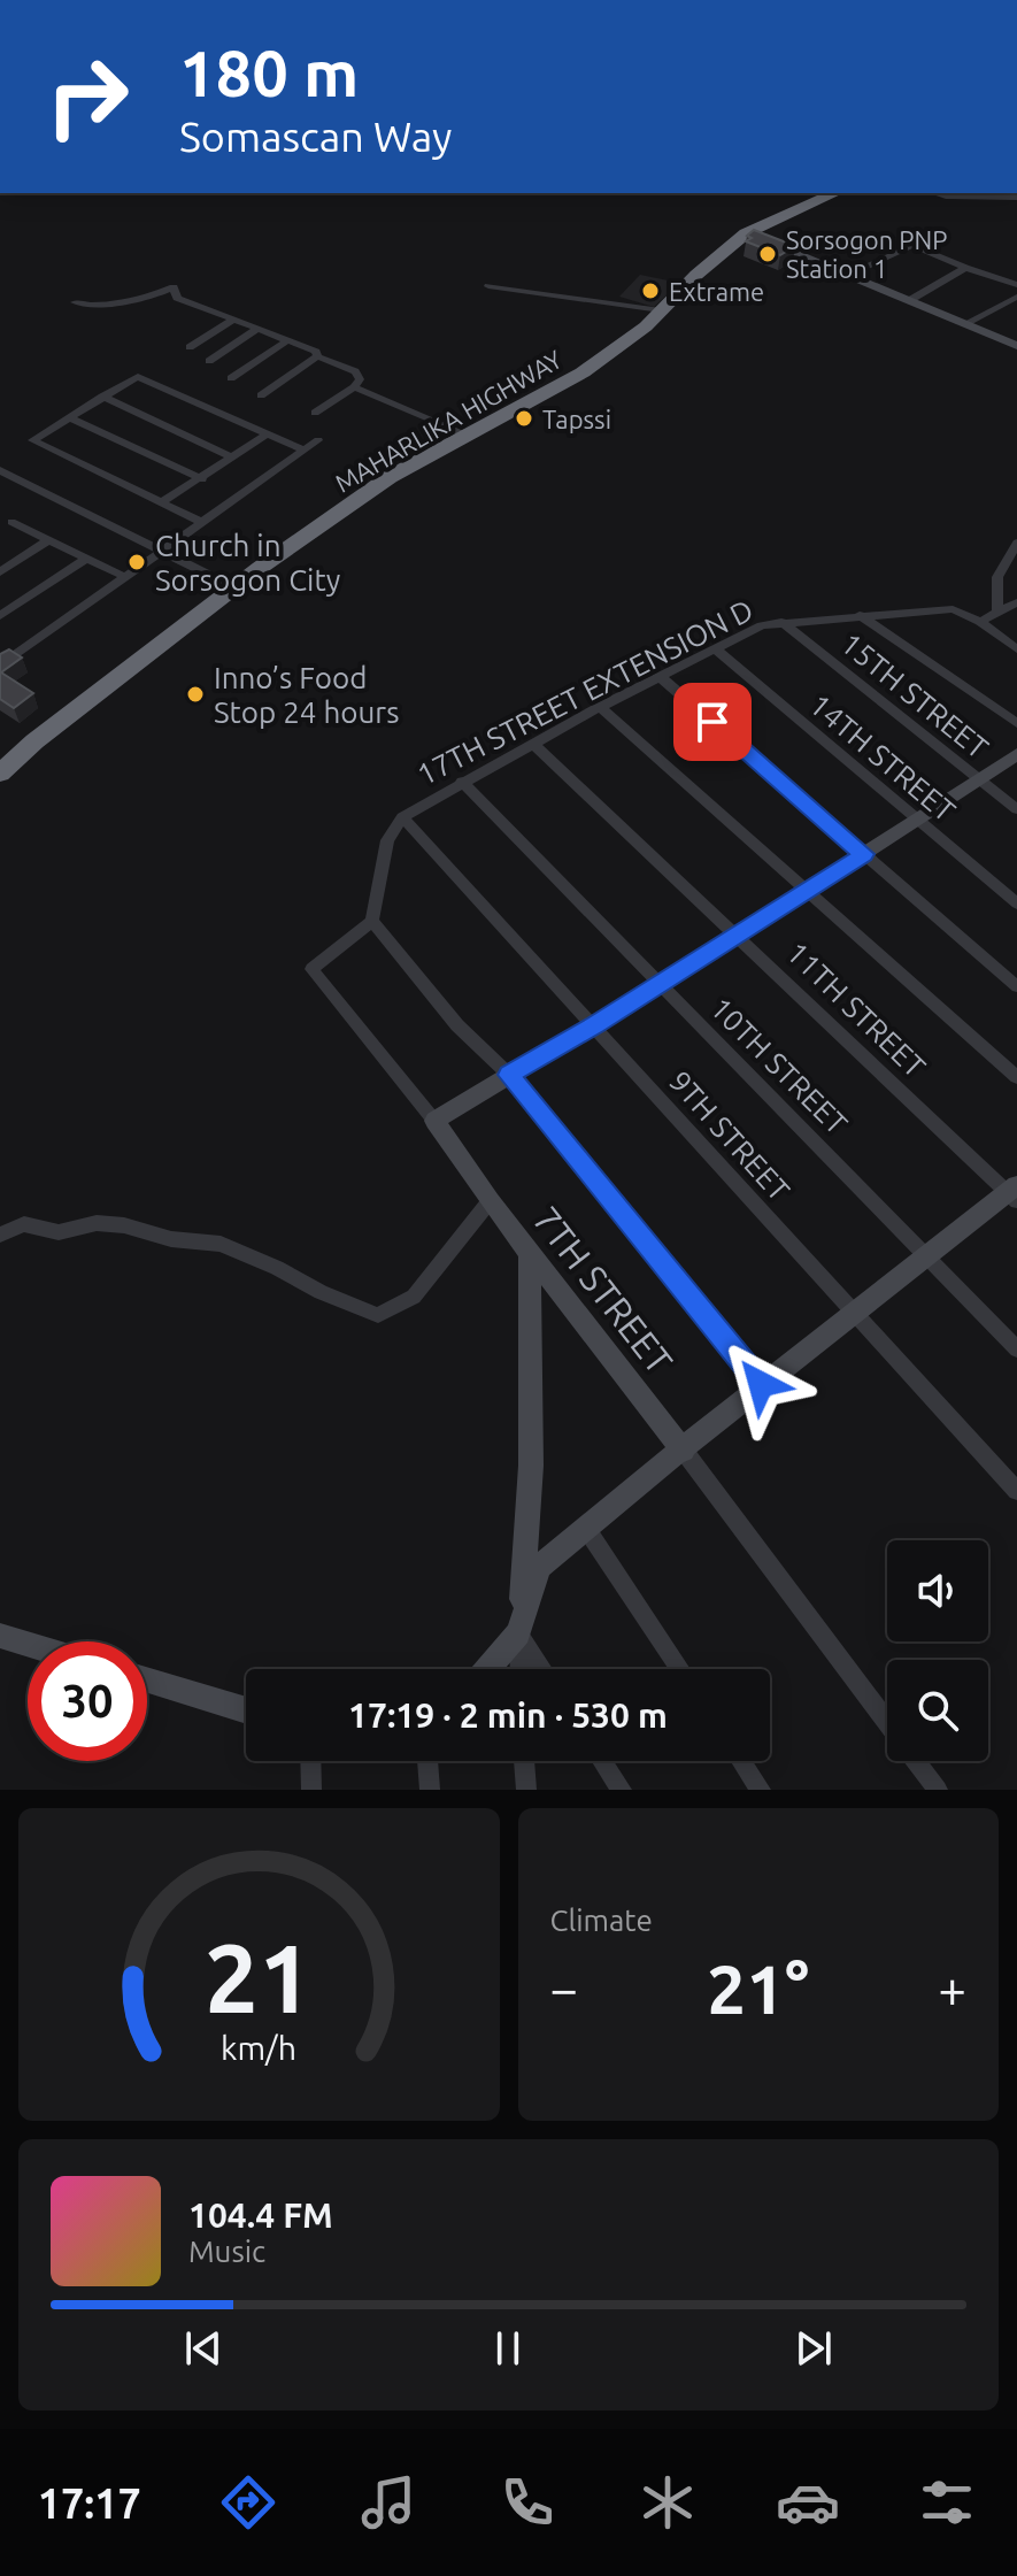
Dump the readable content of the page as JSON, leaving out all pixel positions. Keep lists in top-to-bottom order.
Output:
{
  "streets": {
    "highway": ["MAHARLIKA HIGHWAY"],
    "street": [
      "17TH STREET EXTENSION D",
      "15TH STREET",
      "14TH STREET",
      "11TH STREET",
      "10TH STREET",
      "9TH STREET",
      "7TH STREET"
    ]
  },
  "crossings": [
    ["17TH STREET EXTENSION D", "15TH STREET"],
    ["17TH STREET EXTENSION D", "14TH STREET"],
    ["17TH STREET EXTENSION D", "11TH STREET"],
    ["17TH STREET EXTENSION D", "10TH STREET"],
    ["17TH STREET EXTENSION D", "9TH STREET"],
    ["17TH STREET EXTENSION D", "7TH STREET"]
  ],
  "places": [
    "Sorsogon PNP Station 1",
    "Extrame",
    "Tapssi",
    "Church in Sorsogon City",
    "Inno’s Food Stop 24 hours"
  ],
  "page": {
    "turn": ["180 m", "Somascan Way"],
    "limit": "30",
    "trip": "17:19 · 2 min · 530 m",
    "tile": "Climate",
    "heat": ["−", "21°", "+"],
    "song": ["104.4 FM", "Music"],
    "tabs": "17:17",
    "gauge": ["21", "km/h"]
  }
}
